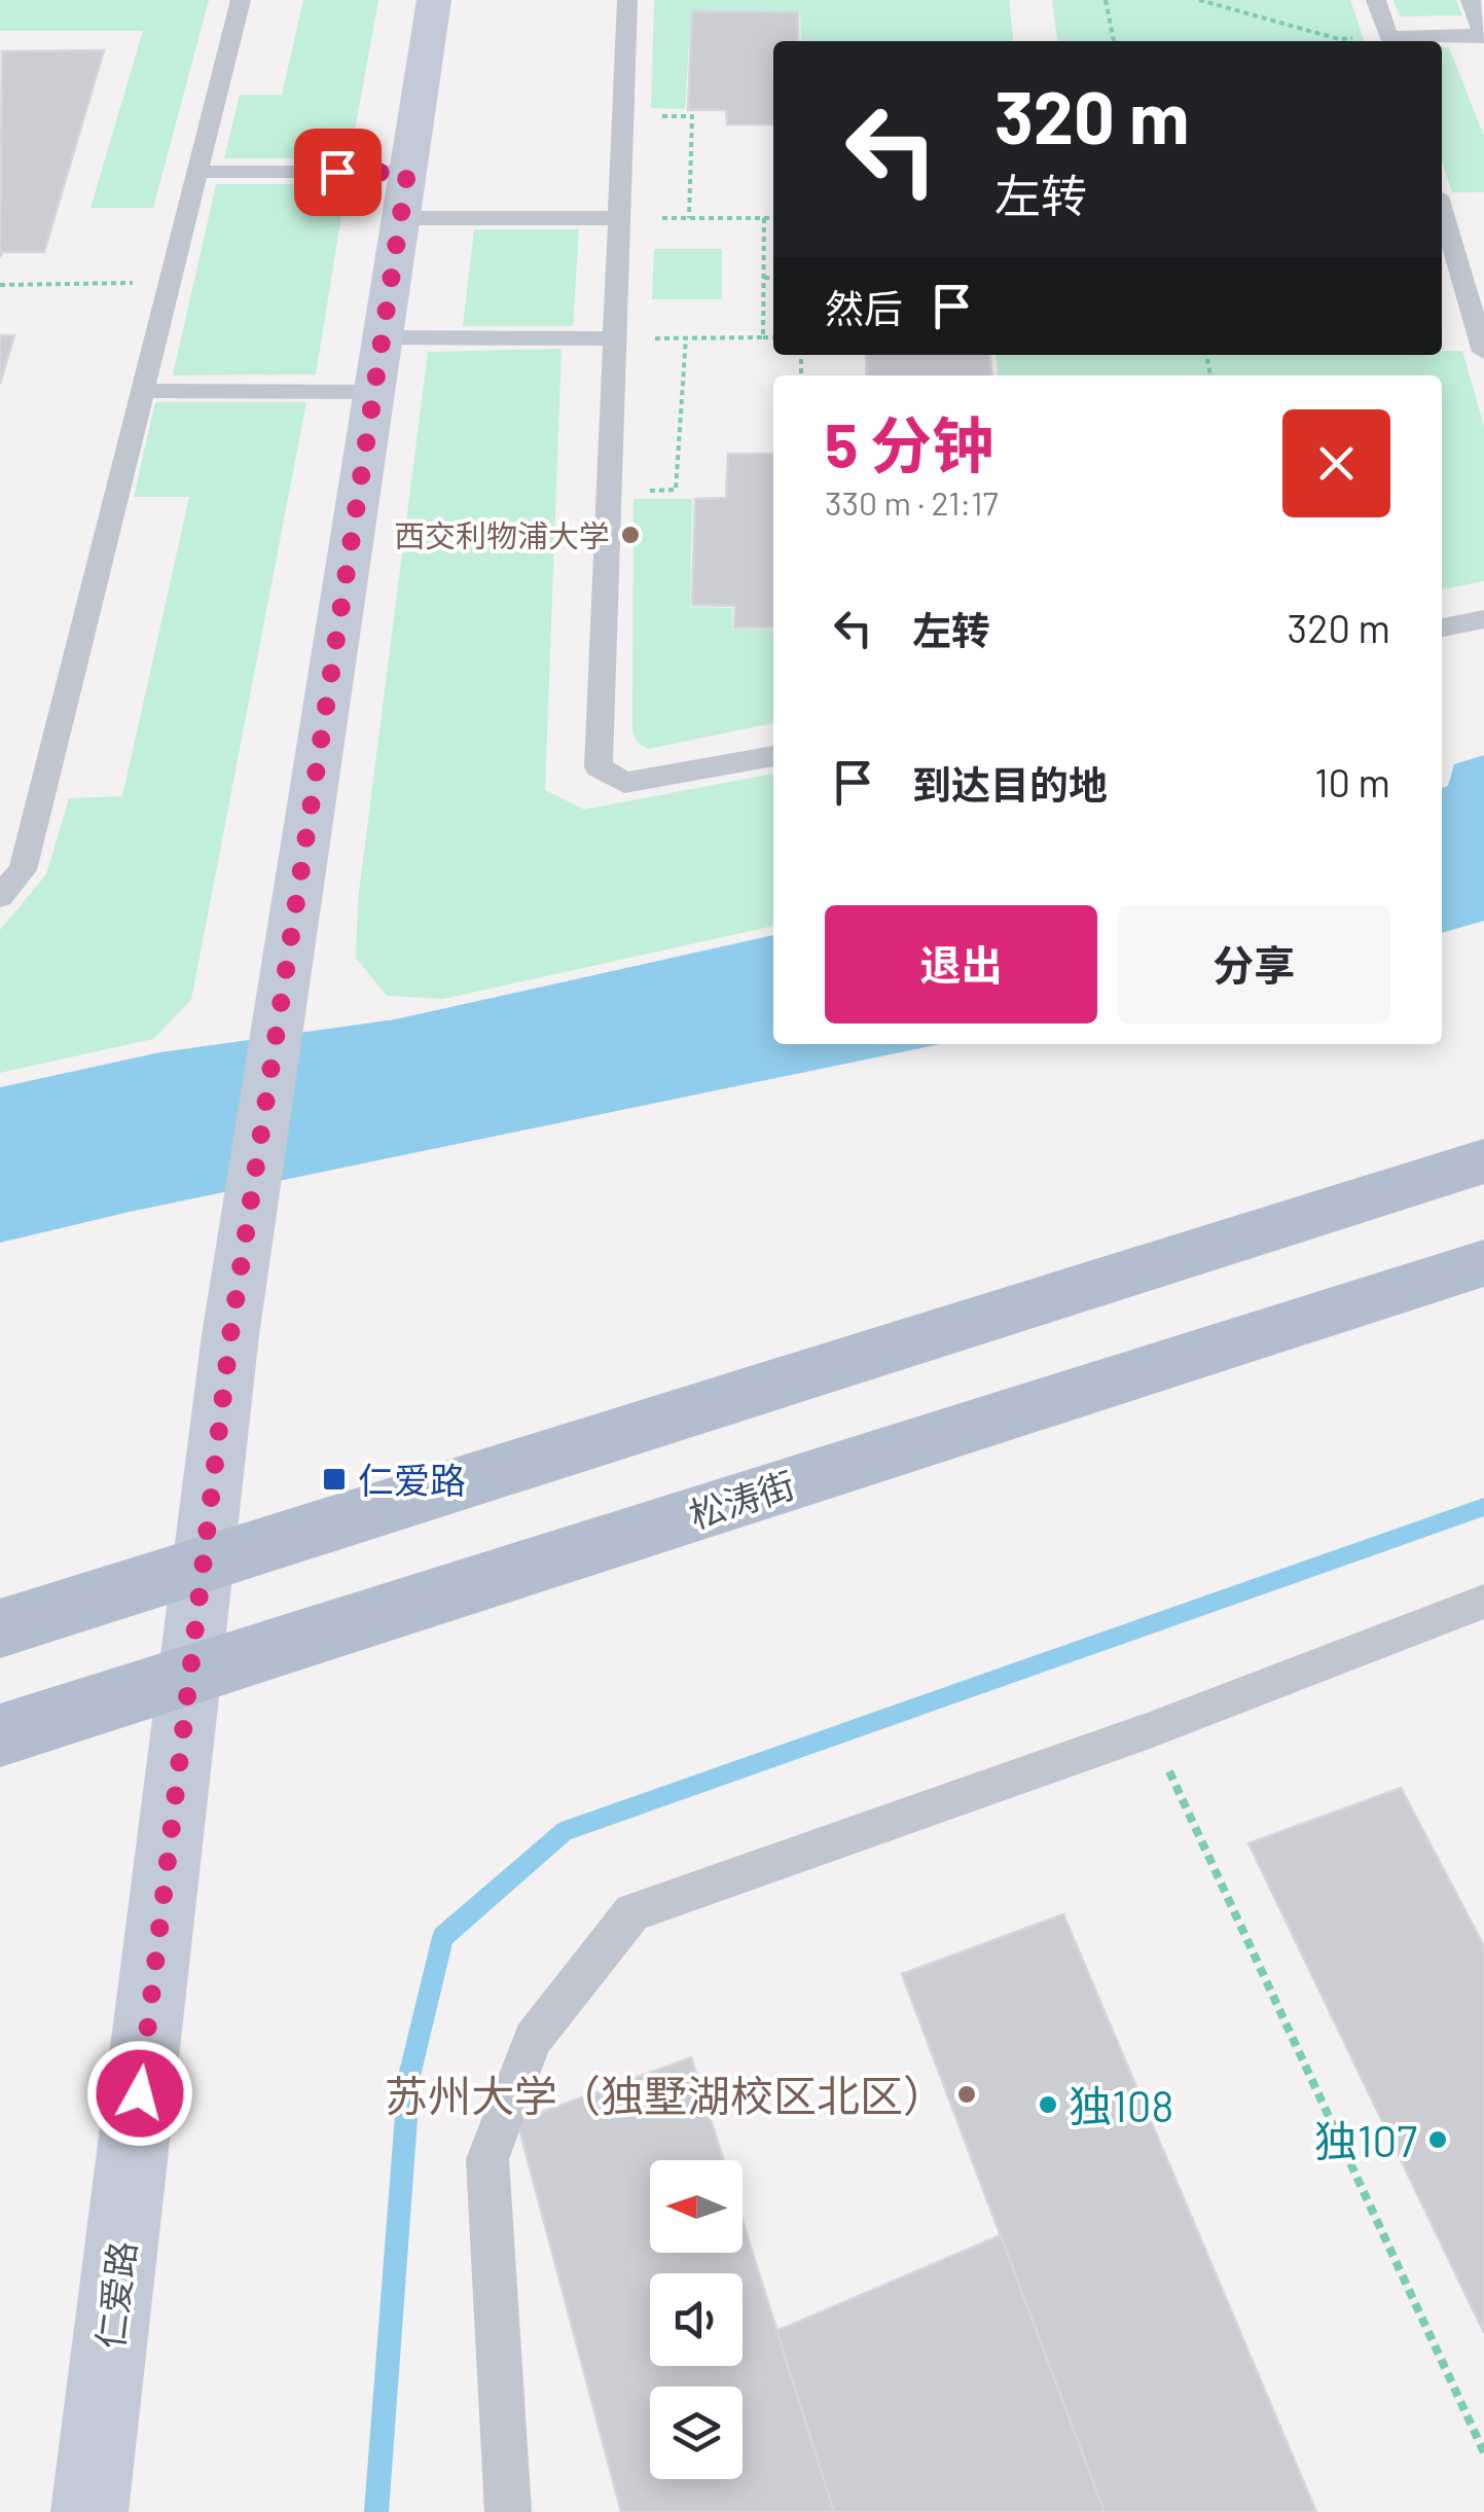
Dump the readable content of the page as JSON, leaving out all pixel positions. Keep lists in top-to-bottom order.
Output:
{
  "streets": {
    "main road": ["松涛街", "仁爱路"]
  },
  "crossings": [
    ["松涛街", "仁爱路"]
  ],
  "places": {
    "other": [
      "西交利物浦大学",
      "苏州大学（独墅湖校区北区）",
      "独108",
      "独107"
    ],
    "transit": ["仁爱路"]
  },
  "north": "left",
  "page": {
    "turn": ["320 m", "左转"],
    "then": "然后",
    "heading": ["5 分钟", "330 m · 21:17"],
    "list": [
      {
        "name": "左转",
        "value": "320 m"
      },
      {
        "name": "到达目的地",
        "value": "10 m"
      }
    ],
    "buttons": ["退出", "分享"]
  }
}
